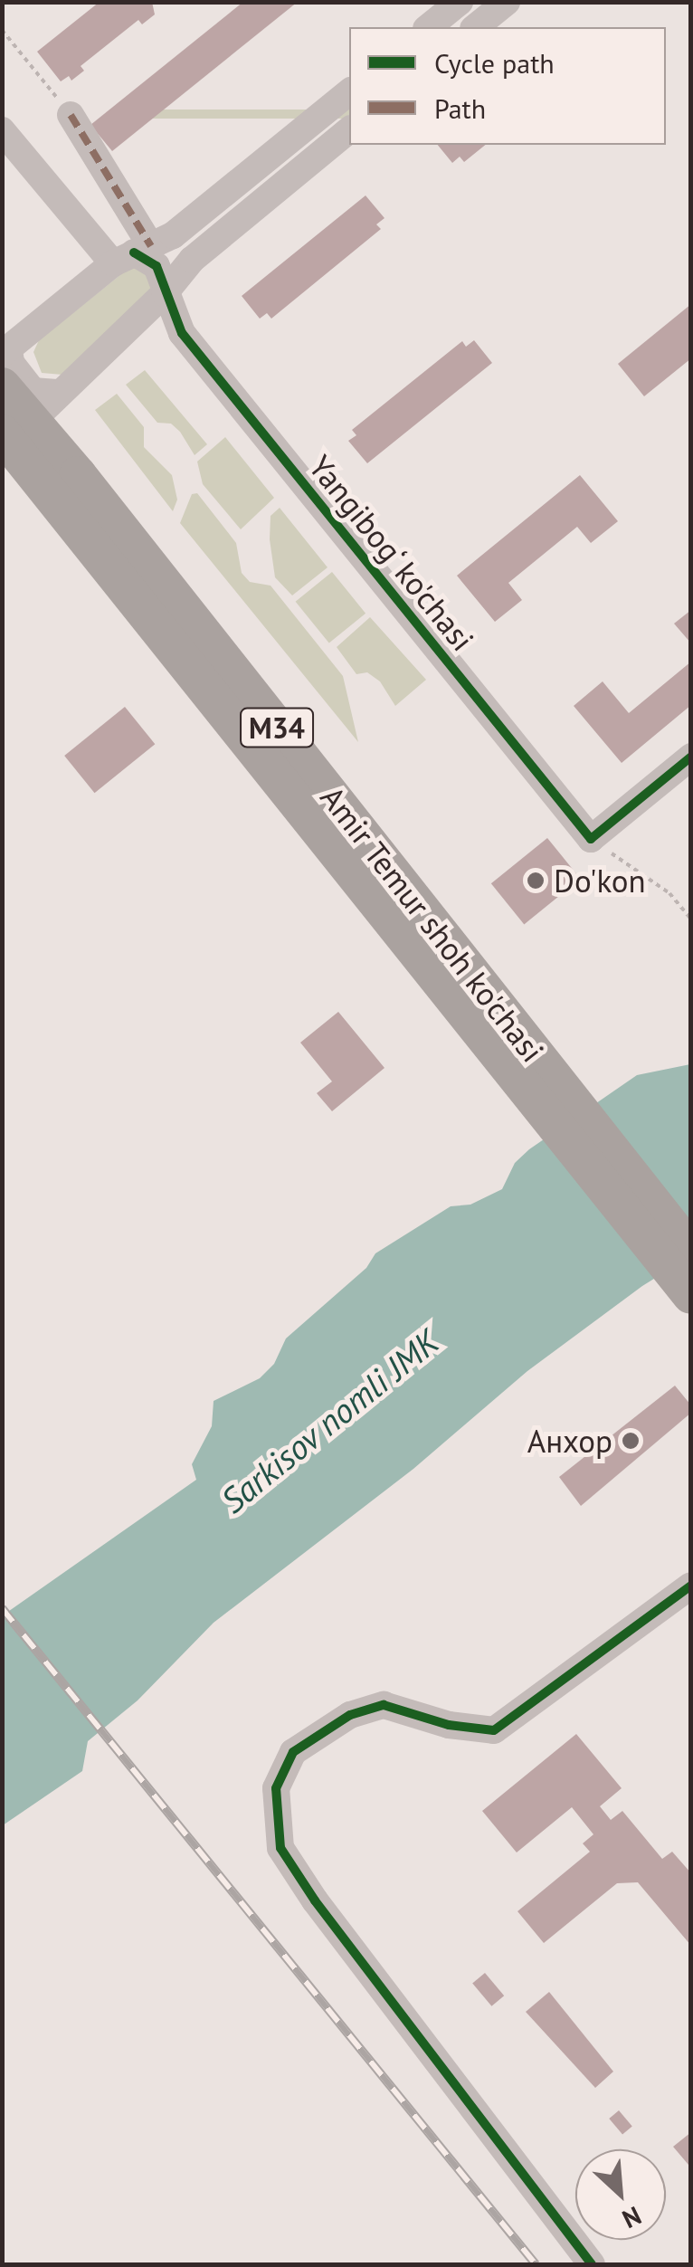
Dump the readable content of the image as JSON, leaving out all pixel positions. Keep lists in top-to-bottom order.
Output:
{
  "streets": {
    "highway": ["M34", "Amir Temur shoh ko'chasi"],
    "street": ["Yangibog‘ ko'chasi"]
  },
  "water": ["Sarkisov nomli JMK"],
  "places": ["Do'kon", "Анхор"],
  "legend": ["Cycle path", "Path"],
  "north": "bottom right"
}
